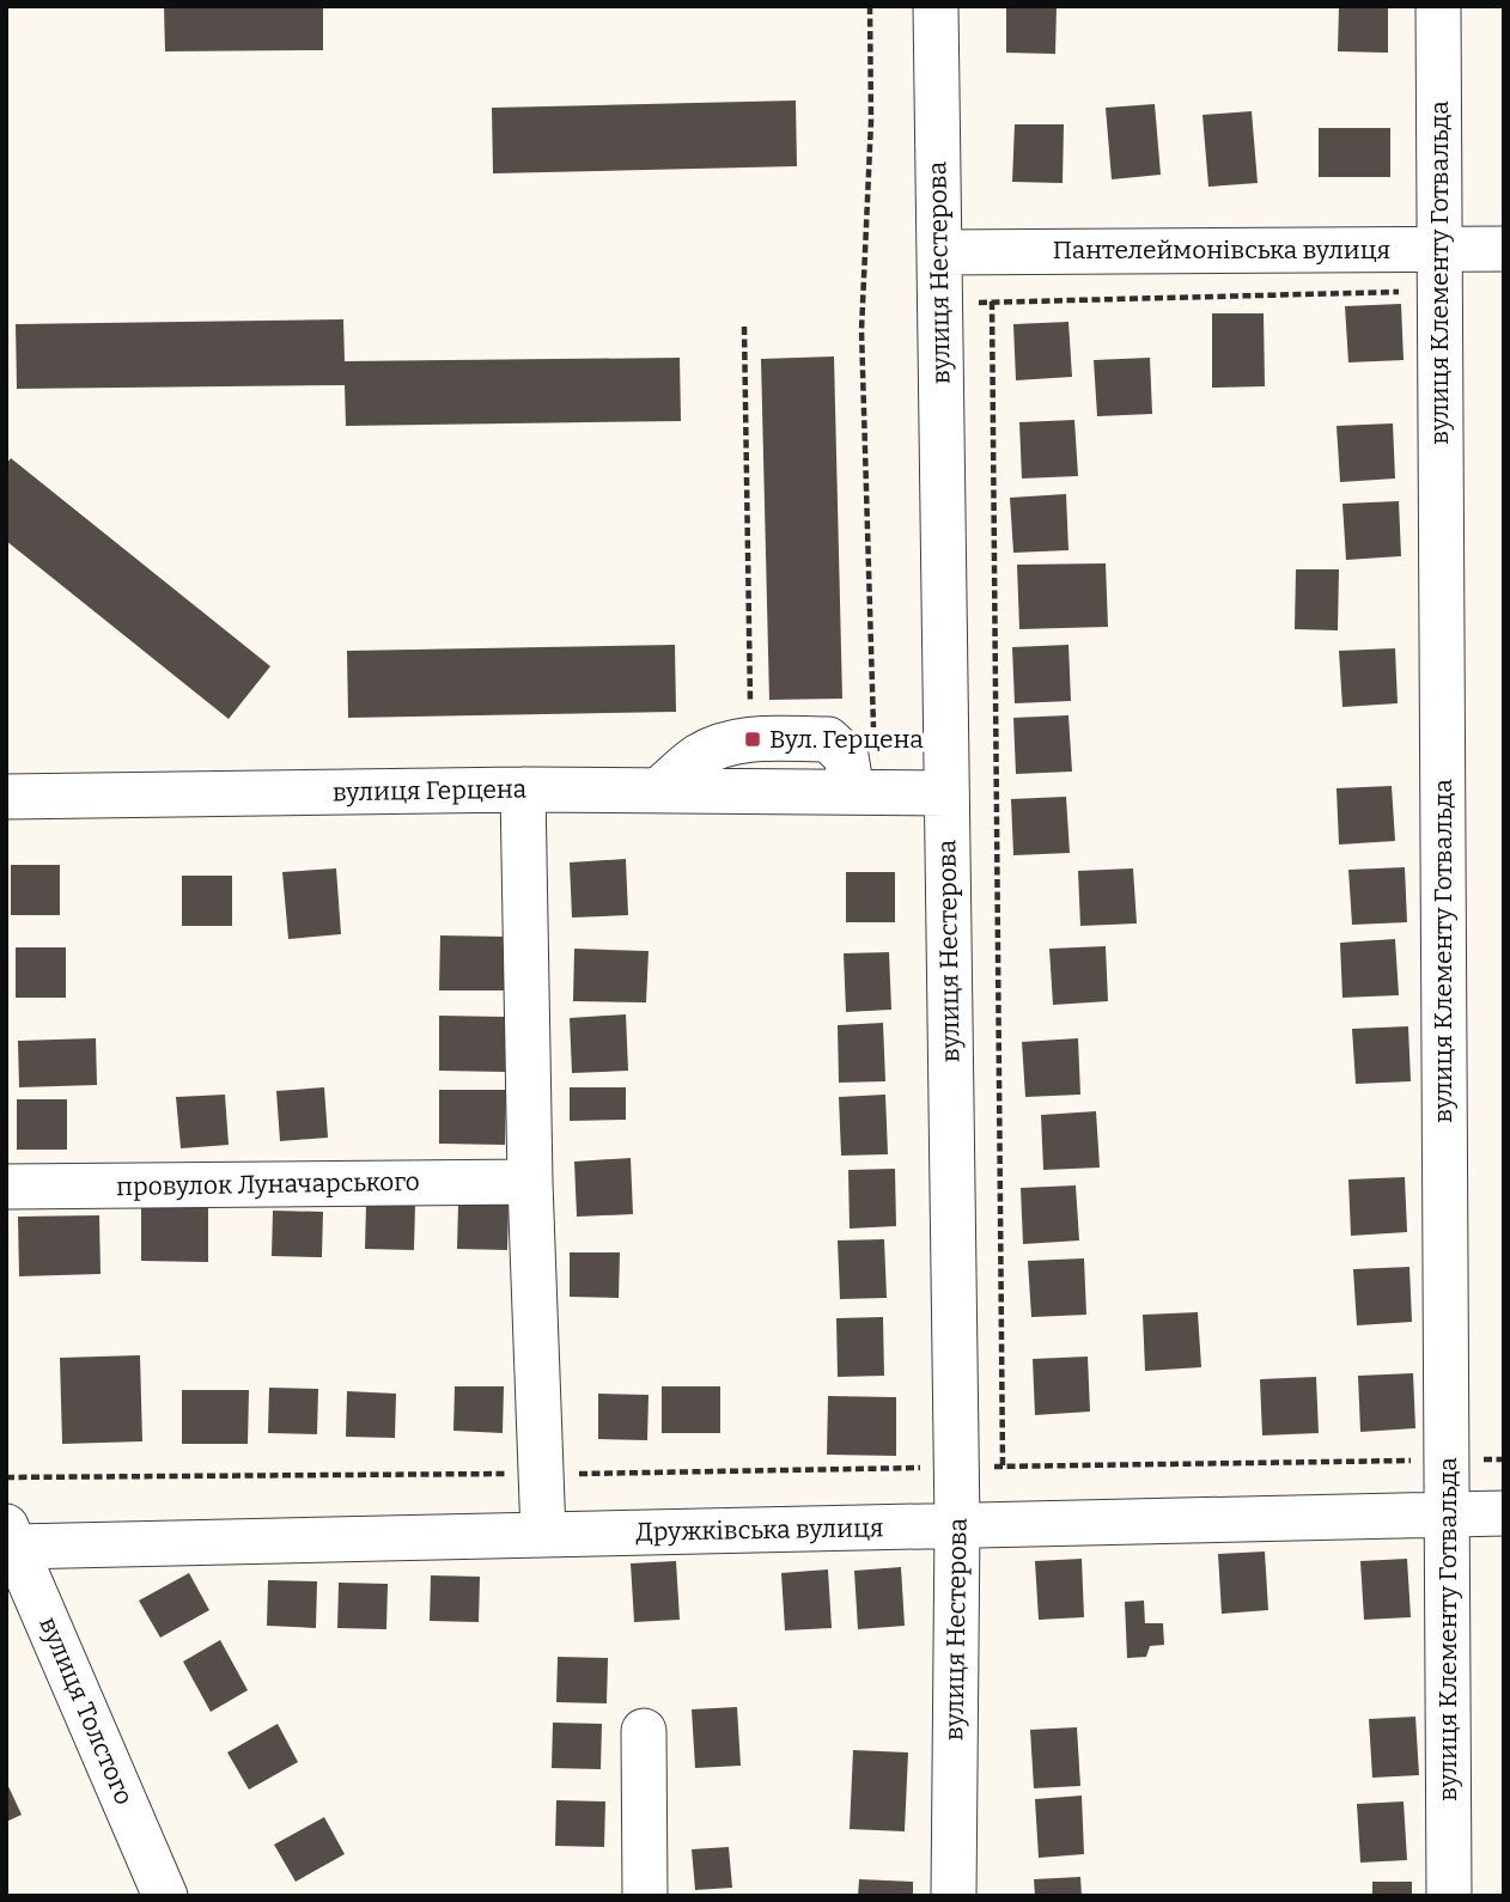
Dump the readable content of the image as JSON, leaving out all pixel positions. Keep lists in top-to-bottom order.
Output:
{
  "streets": {
    "street": [
      "Пантелеймонівська вулиця",
      "вулиця Нестерова",
      "вулиця Клементу Готвальда",
      "вулиця Герцена",
      "провулок Луначарського",
      "Дружківська вулиця",
      "вулиця Толстого"
    ]
  },
  "crossings": [
    ["Пантелеймонівська вулиця", "вулиця Нестерова"],
    ["Пантелеймонівська вулиця", "вулиця Клементу Готвальда"],
    ["вулиця Нестерова", "вулиця Герцена"],
    ["вулиця Нестерова", "Дружківська вулиця"],
    ["вулиця Клементу Готвальда", "Дружківська вулиця"],
    ["Дружківська вулиця", "вулиця Толстого"]
  ],
  "places": {
    "transit": ["Вул. Герцена"]
  }
}
